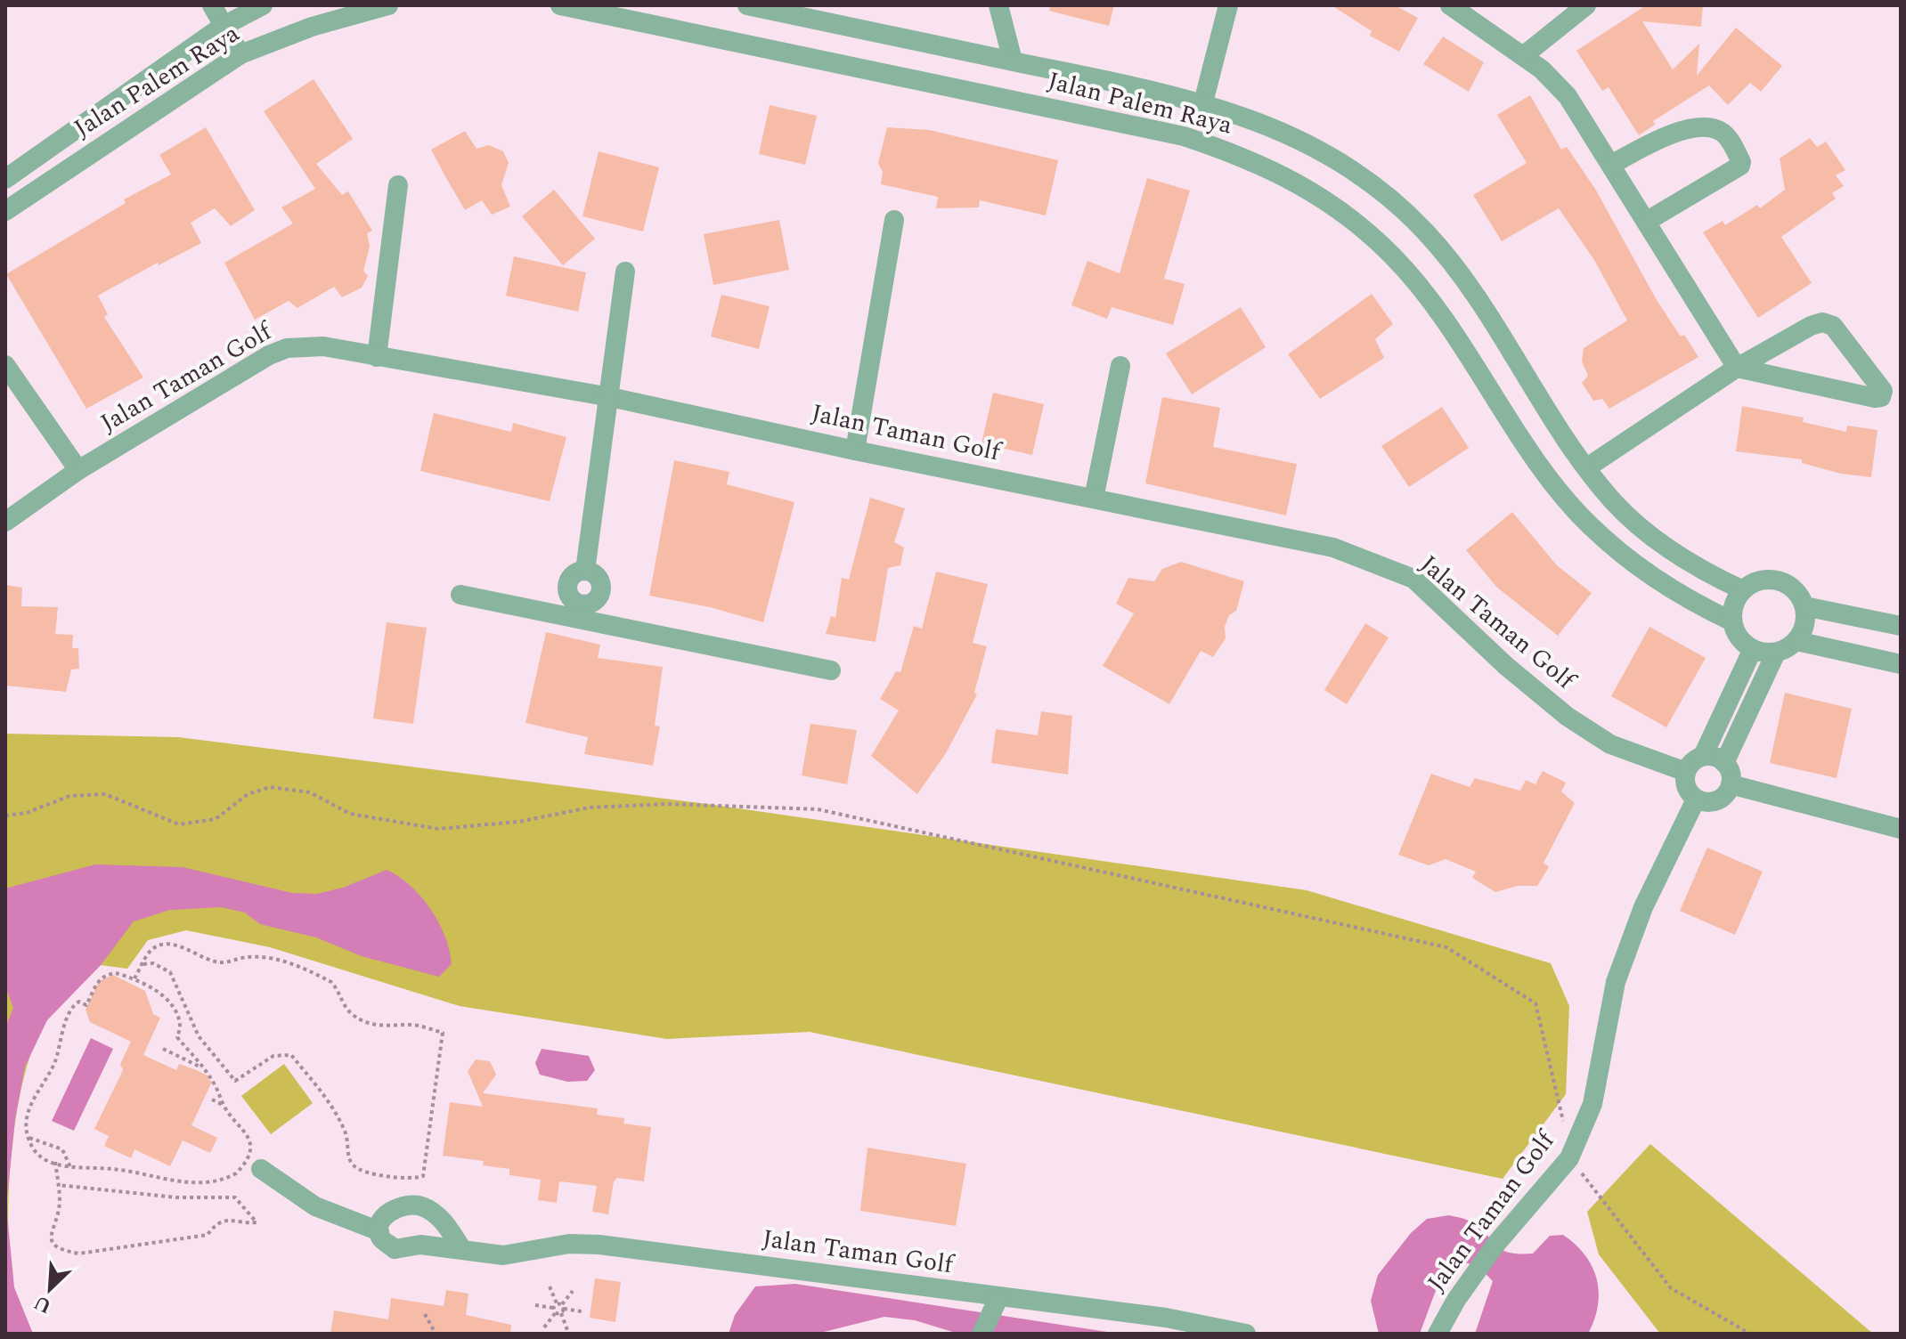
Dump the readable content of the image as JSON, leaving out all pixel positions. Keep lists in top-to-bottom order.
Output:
{
  "streets": {
    "street": ["Jalan Palem Raya", "Jalan Taman Golf"]
  },
  "north": "bottom left"
}
